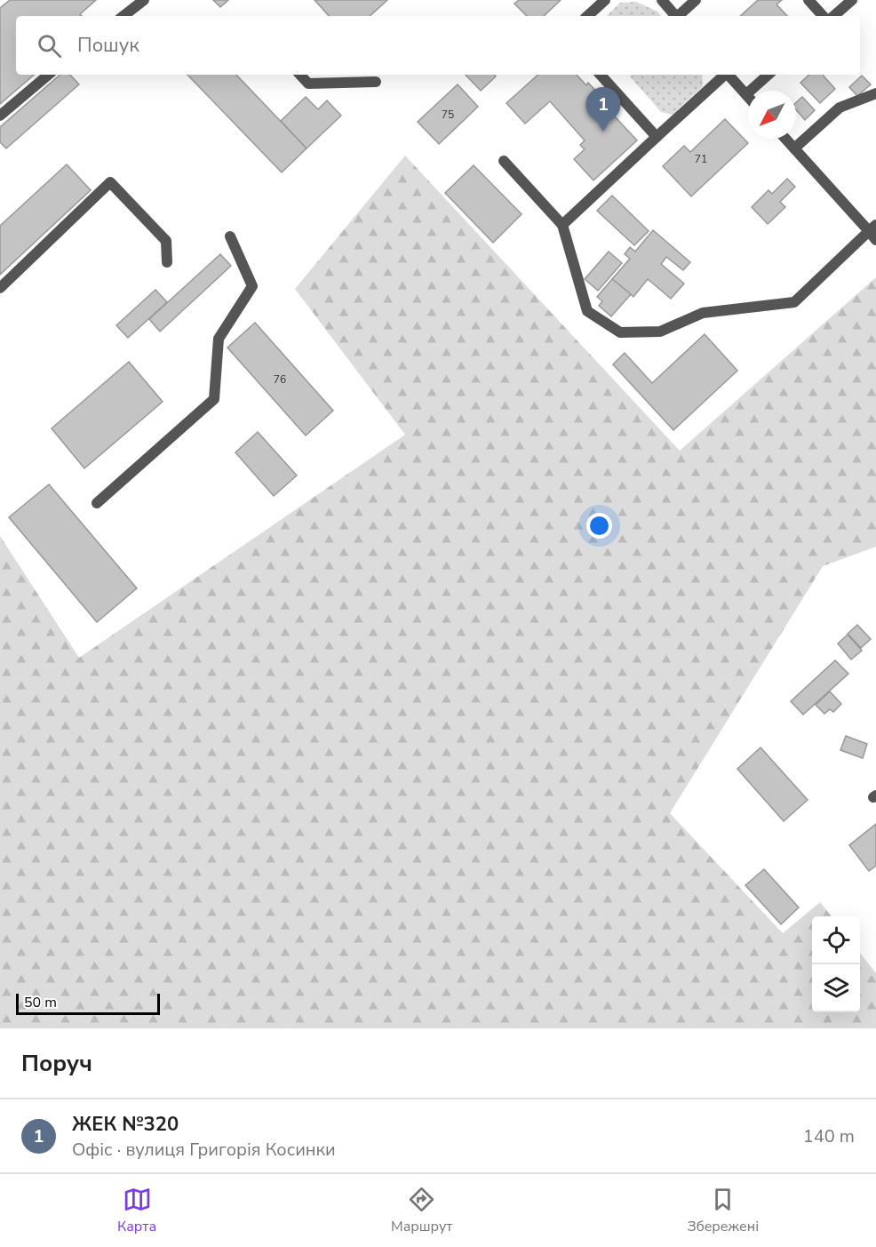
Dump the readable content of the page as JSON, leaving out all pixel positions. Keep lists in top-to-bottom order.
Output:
{
  "house_numbers": ["75", "71", "76"],
  "scale_bar": "50 m",
  "north": "bottom left",
  "page": {
    "search": "Пошук",
    "pins": "1",
    "scale": "50 m",
    "heading": "Поруч",
    "list": [
      {
        "mark": "1",
        "name": "ЖЕК №320",
        "note": "Офіс · вулиця Григорія Косинки",
        "value": "140 m"
      }
    ],
    "nav": ["Карта", "Маршрут", "Збережені"]
  }
}
